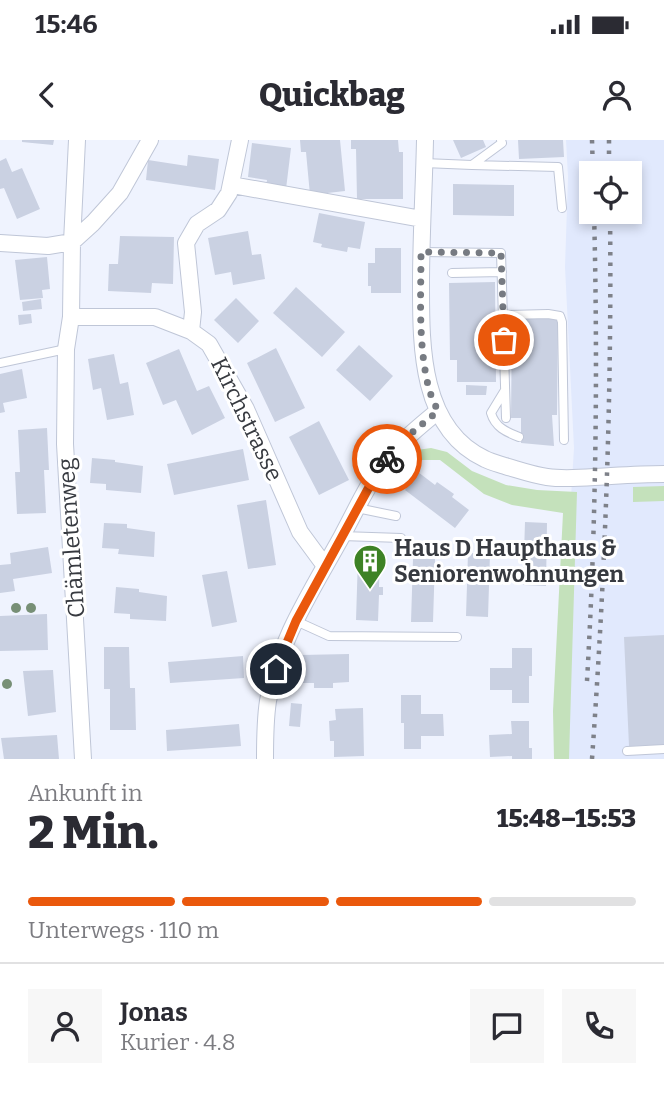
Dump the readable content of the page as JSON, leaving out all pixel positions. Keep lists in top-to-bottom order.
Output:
{
  "streets": {
    "street": ["Kirchstrasse", "Chämletenweg"]
  },
  "crossings": [
    ["Kirchstrasse", "Chämletenweg"]
  ],
  "places": {
    "building": ["Haus D Haupthaus & Seniorenwohnungen"]
  },
  "page": {
    "status": "15:46",
    "header": "Quickbag",
    "heading": ["2 Min.", "Ankunft in", "15:48–15:53"],
    "panel": ["Jonas", "Kurier · 4.8"],
    "bar": "Unterwegs · 110 m"
  }
}
